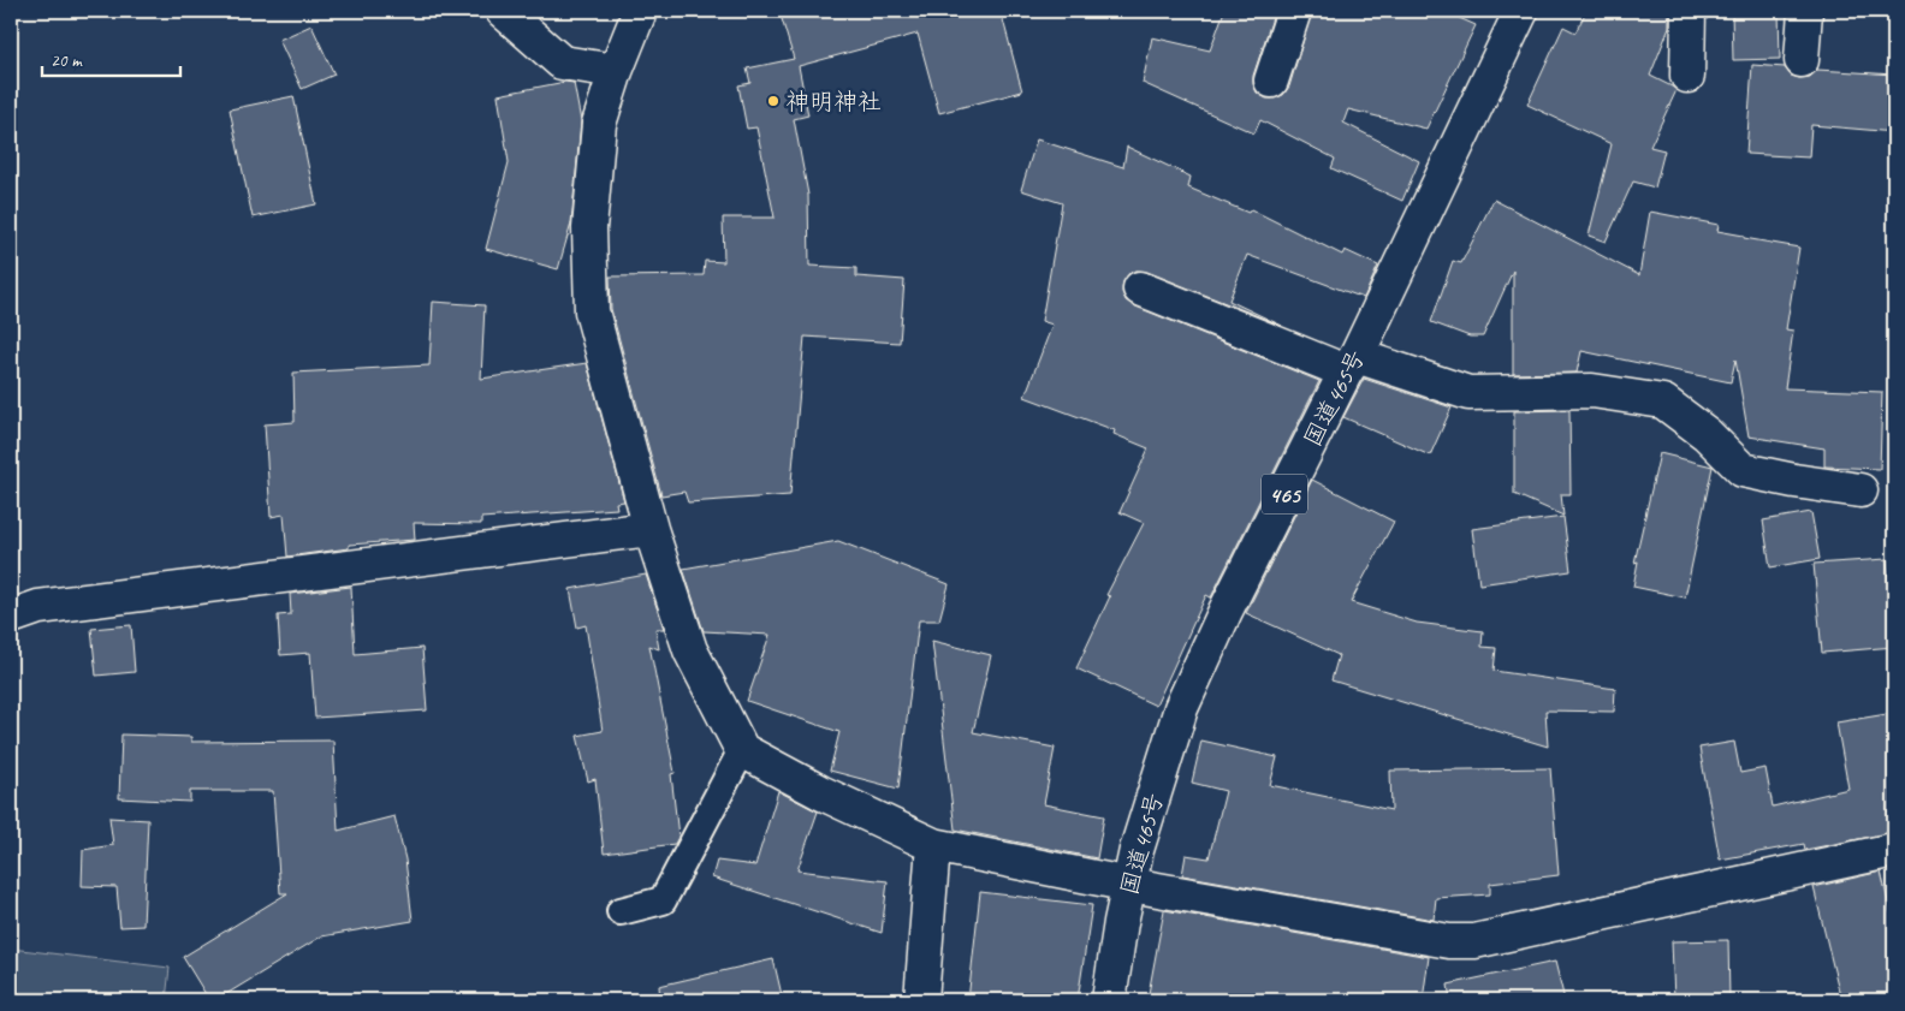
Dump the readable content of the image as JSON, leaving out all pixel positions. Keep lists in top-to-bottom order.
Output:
{
  "streets": {
    "main road": ["国道465号", "465"]
  },
  "places": ["神明神社"],
  "scale_bar": "20 m"
}
